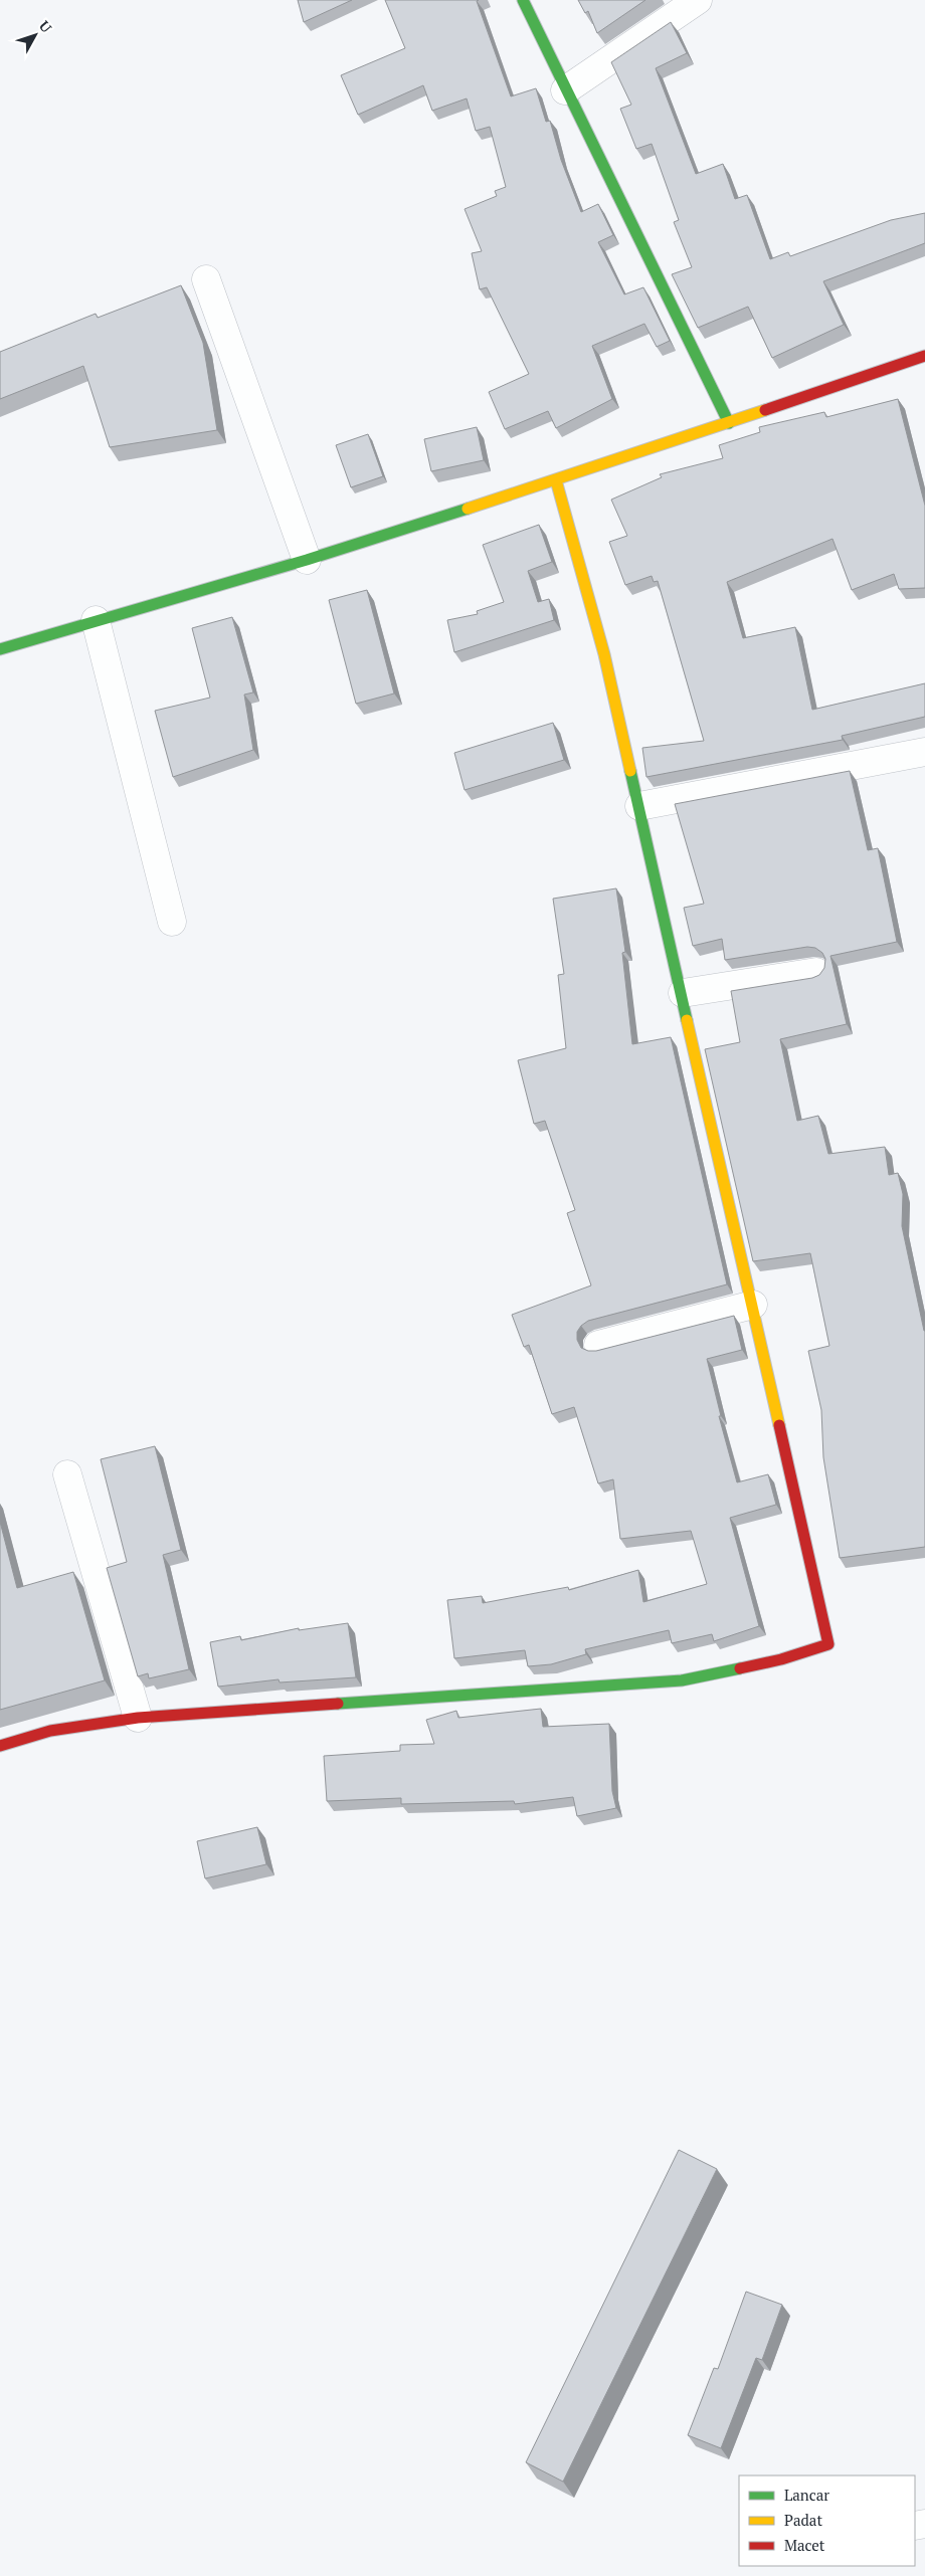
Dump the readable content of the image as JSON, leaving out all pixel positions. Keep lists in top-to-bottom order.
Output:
{
  "legend": ["Lancar", "Padat", "Macet"],
  "north": "top right"
}
